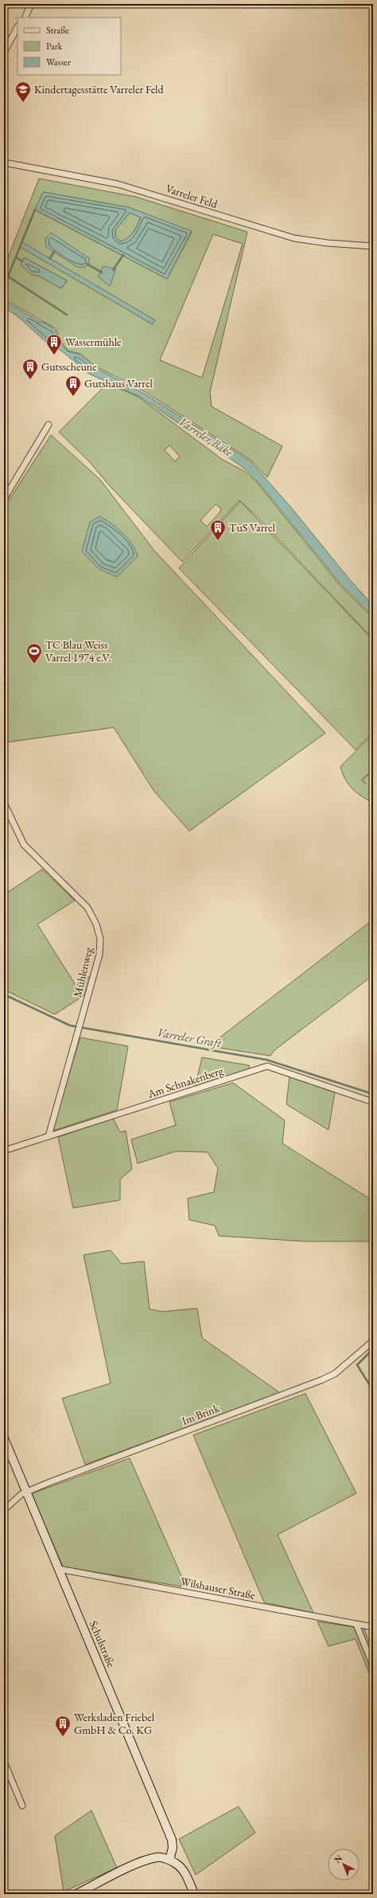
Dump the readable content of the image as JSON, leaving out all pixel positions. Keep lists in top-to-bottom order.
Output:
{
  "streets": {
    "street": [
      "Varreler Feld",
      "Mühlenweg",
      "Am Schnakenberg",
      "Im Brink",
      "Wilshauser Straße",
      "Schulstraße"
    ]
  },
  "crossings": [
    ["Mühlenweg", "Am Schnakenberg"],
    ["Im Brink", "Schulstraße"],
    ["Wilshauser Straße", "Schulstraße"]
  ],
  "water": ["Varreler Bäke", "Varreler Graft"],
  "places": {
    "school or university": ["Kindertagesstätte Varreler Feld"],
    "building": [
      "Wassermühle",
      "Gutsscheune",
      "Gutshaus Varrel",
      "TuS Varrel",
      "Werksladen Friebel GmbH & Co. KG"
    ],
    "sports": ["TC Blau Weiss Varrel 1974 e.V."]
  },
  "legend": ["Straße", "Park", "Wasser"],
  "north": "top left"
}
